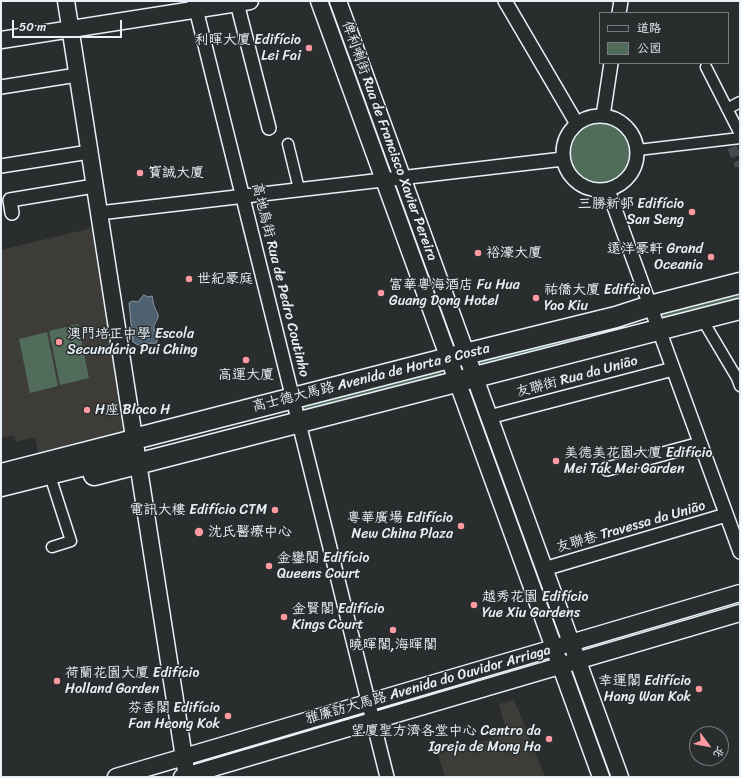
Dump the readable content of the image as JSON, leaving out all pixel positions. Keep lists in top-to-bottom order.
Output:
{
  "streets": {
    "main road": ["高士德大馬路 Avenida de Horta e Costa"],
    "street": [
      "俾利喇街 Rua de Francisco Xavier Pereira",
      "高地烏街 Rua de Pedro Coutinho",
      "友聯街 Rua da União",
      "友聯巷 Travessa da União",
      "雅廉訪大馬路 Avenida do Ouvidor Arriaga"
    ]
  },
  "crossings": [
    ["俾利喇街 Rua de Francisco Xavier Pereira", "友聯街 Rua da União"],
    ["俾利喇街 Rua de Francisco Xavier Pereira", "高士德大馬路 Avenida de Horta e Costa"],
    ["俾利喇街 Rua de Francisco Xavier Pereira", "友聯巷 Travessa da União"],
    ["俾利喇街 Rua de Francisco Xavier Pereira", "雅廉訪大馬路 Avenida do Ouvidor Arriaga"],
    ["高地烏街 Rua de Pedro Coutinho", "高士德大馬路 Avenida de Horta e Costa"],
    ["高地烏街 Rua de Pedro Coutinho", "雅廉訪大馬路 Avenida do Ouvidor Arriaga"]
  ],
  "places": [
    "利暉大廈 Edifício Lei Fai",
    "寶誠大廈",
    "三勝新邨 Edifício San Seng",
    "裕濠大廈",
    "遠洋豪軒 Grand Oceania",
    "世紀豪庭",
    "富華粵海酒店 Fu Hua Guang Dong Hotel",
    "祐僑大廈 Edifício Yao Kiu",
    "澳門培正中學 Escola Secundária Pui Ching",
    "高運大廈",
    "H座 Bloco H",
    "美德美花園大廈 Edifício Mei Tak Mei Garden",
    "電訊大樓 Edifício CTM",
    "粵華廣場 Edifício New China Plaza",
    "沈氏醫療中心",
    "金鑾閣 Edifício Queens Court",
    "越秀花園 Edifício Yue Xiu Gardens",
    "金賢閣 Edifício Kings Court",
    "曉暉閣,海暉閣",
    "荷蘭花園大廈 Edifício Holland Garden",
    "幸運閣 Edifício Hang Wan Kok",
    "芬香閣 Edifício Fan Heong Kok",
    "望廈聖方濟各堂中心 Centro da Igreja de Mong Ha"
  ],
  "legend": ["道路", "公园"],
  "scale_bar": "50 m",
  "north": "bottom right"
}
